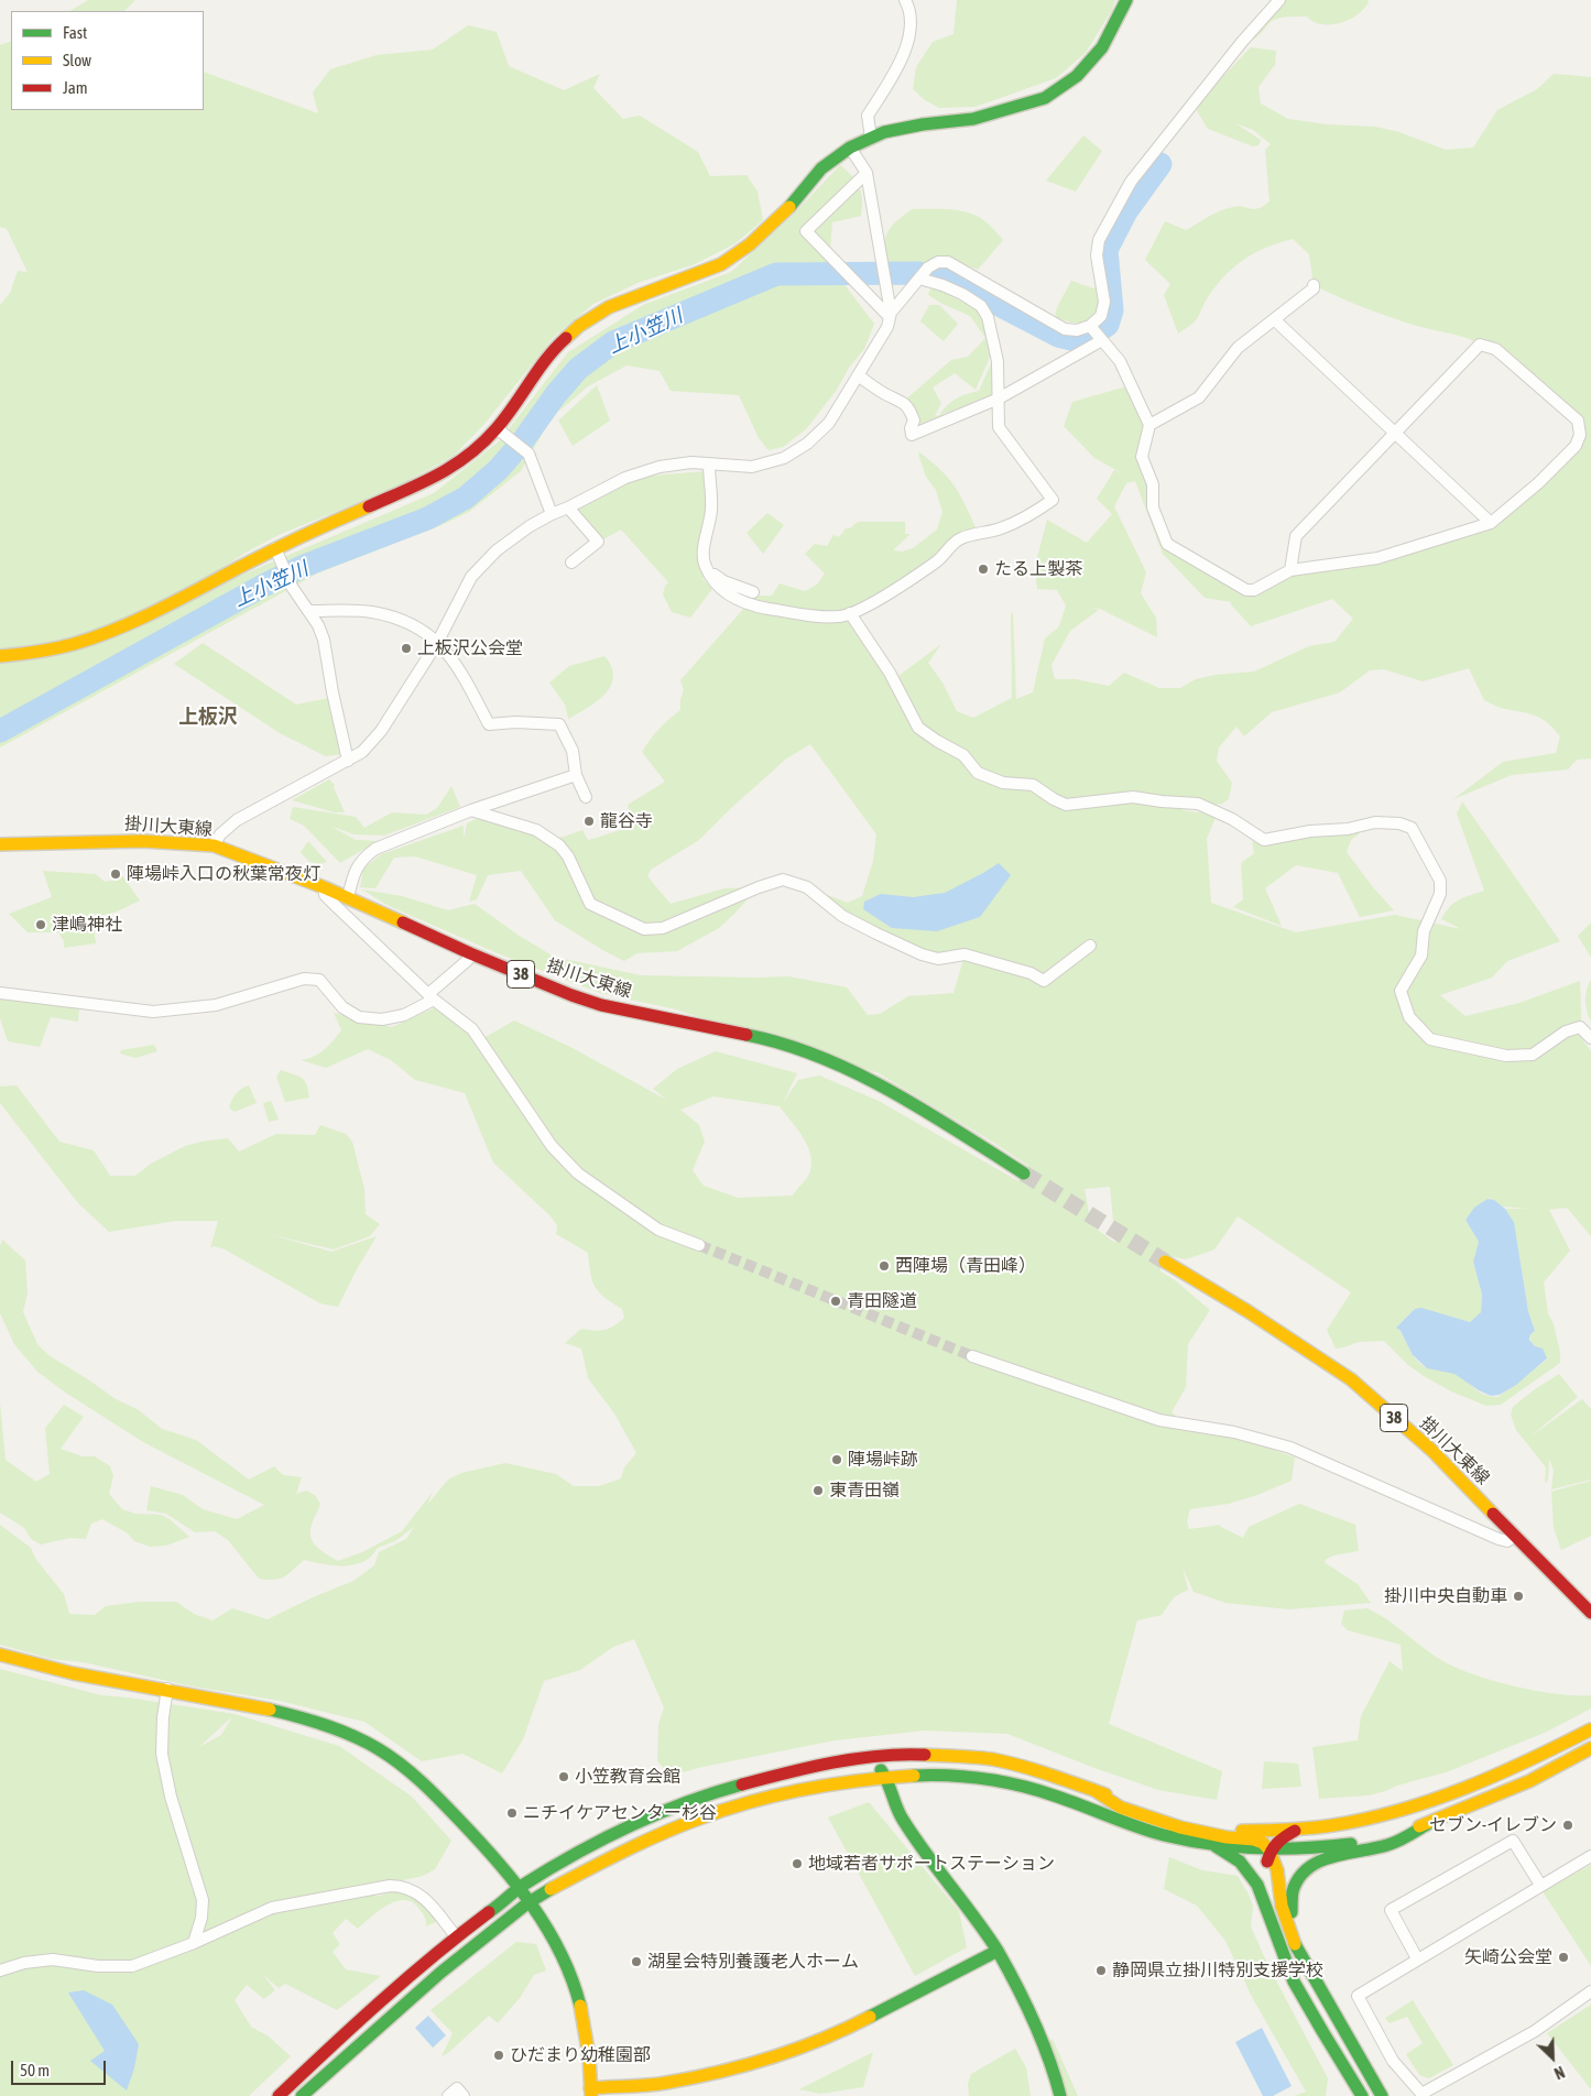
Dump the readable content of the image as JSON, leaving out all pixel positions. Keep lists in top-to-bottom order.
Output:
{
  "streets": {
    "main road": ["掛川大東線", "38"]
  },
  "districts": ["上板沢"],
  "water": ["上小笠川"],
  "places": [
    "たる上製茶",
    "上板沢公会堂",
    "龍谷寺",
    "陣場峠入口の秋葉常夜灯",
    "津嶋神社",
    "西陣場（青田峰）",
    "青田隧道",
    "陣場峠跡",
    "東青田嶺",
    "掛川中央自動車",
    "小笠教育会館",
    "ニチイケアセンター杉谷",
    "セブン-イレブン",
    "地域若者サポートステーション",
    "矢崎公会堂",
    "湖星会特別養護老人ホーム",
    "静岡県立掛川特別支援学校",
    "ひだまり幼稚園部"
  ],
  "legend": ["Fast", "Slow", "Jam"],
  "scale_bar": "50 m",
  "north": "bottom right"
}
